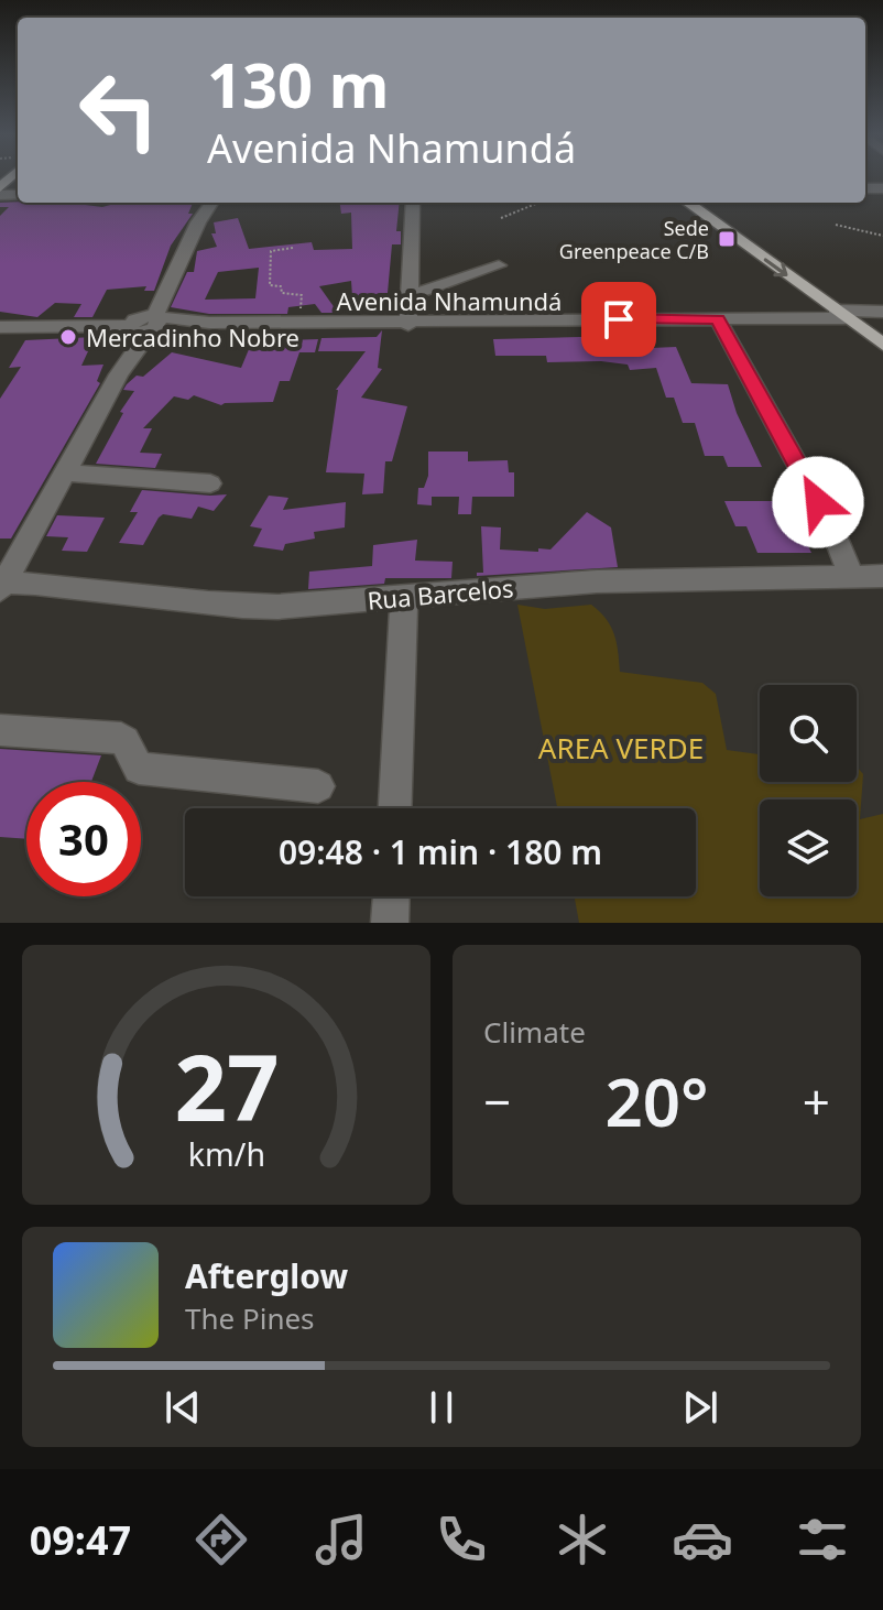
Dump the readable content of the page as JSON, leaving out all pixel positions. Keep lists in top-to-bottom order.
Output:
{
  "streets": {
    "street": ["Avenida Nhamundá", "Rua Barcelos"]
  },
  "parks": ["AREA VERDE"],
  "places": {
    "transit": ["Sede Greenpeace C/B"],
    "other": ["Mercadinho Nobre"]
  },
  "page": {
    "turn": ["130 m", "Avenida Nhamundá"],
    "limit": "30",
    "trip": "09:48 · 1 min · 180 m",
    "tile": "Climate",
    "heat": ["−", "20°", "+"],
    "song": ["Afterglow", "The Pines"],
    "tabs": "09:47",
    "gauge": ["27", "km/h"]
  }
}
